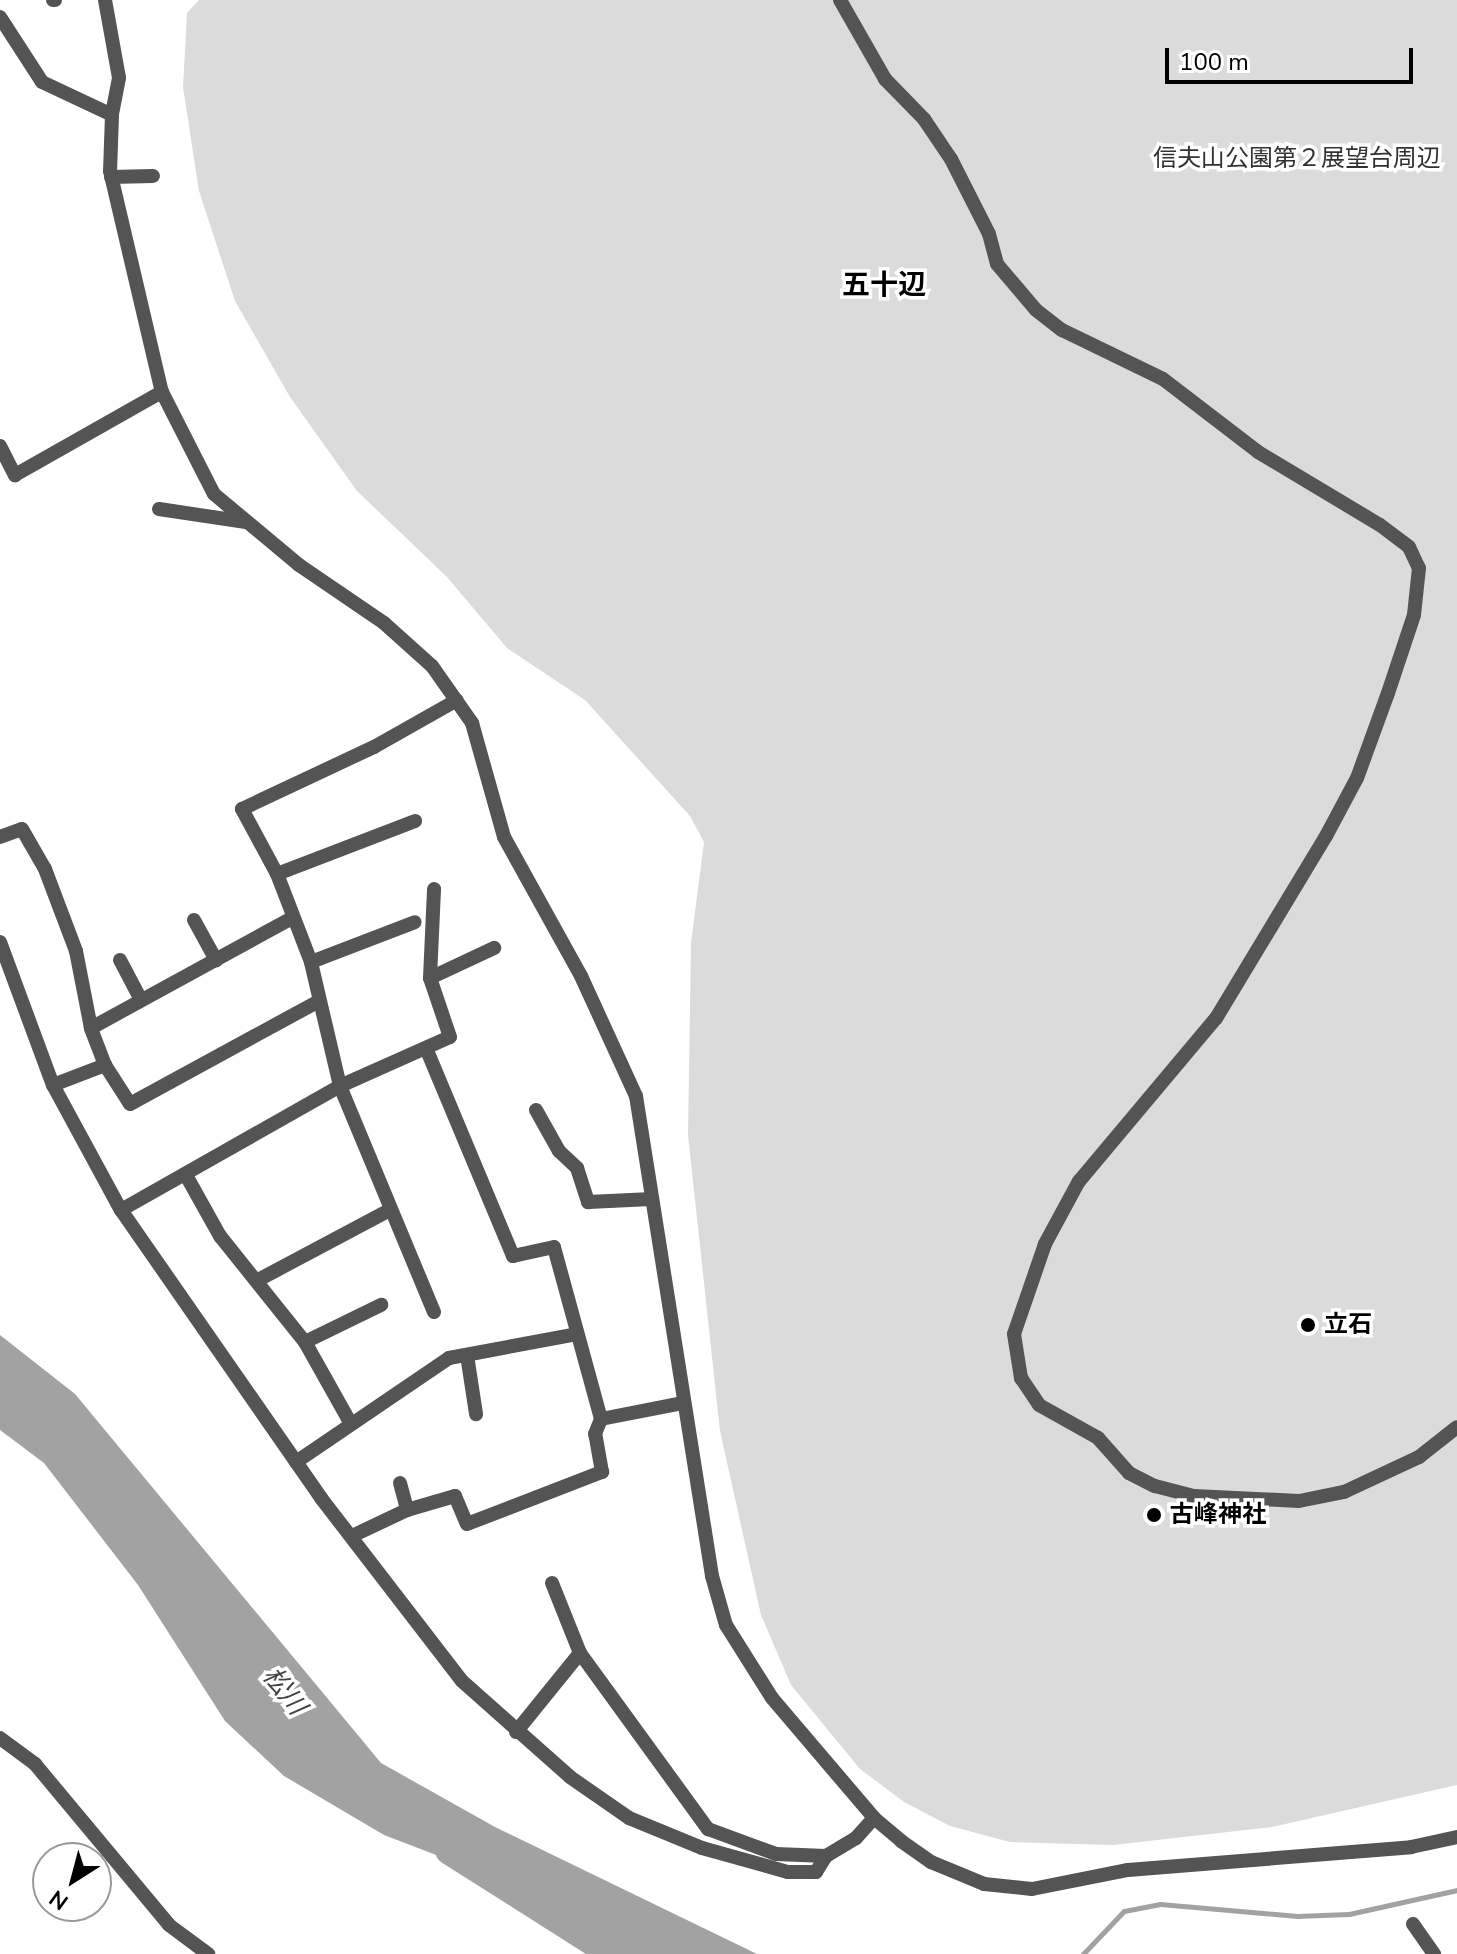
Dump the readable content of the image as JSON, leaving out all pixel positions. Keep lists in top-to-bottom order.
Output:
{
  "districts": ["五十辺"],
  "water": ["松川"],
  "parks": ["信夫山公園第２展望台周辺"],
  "places": ["立石", "古峰神社"],
  "scale_bar": "100 m",
  "north": "bottom left"
}
